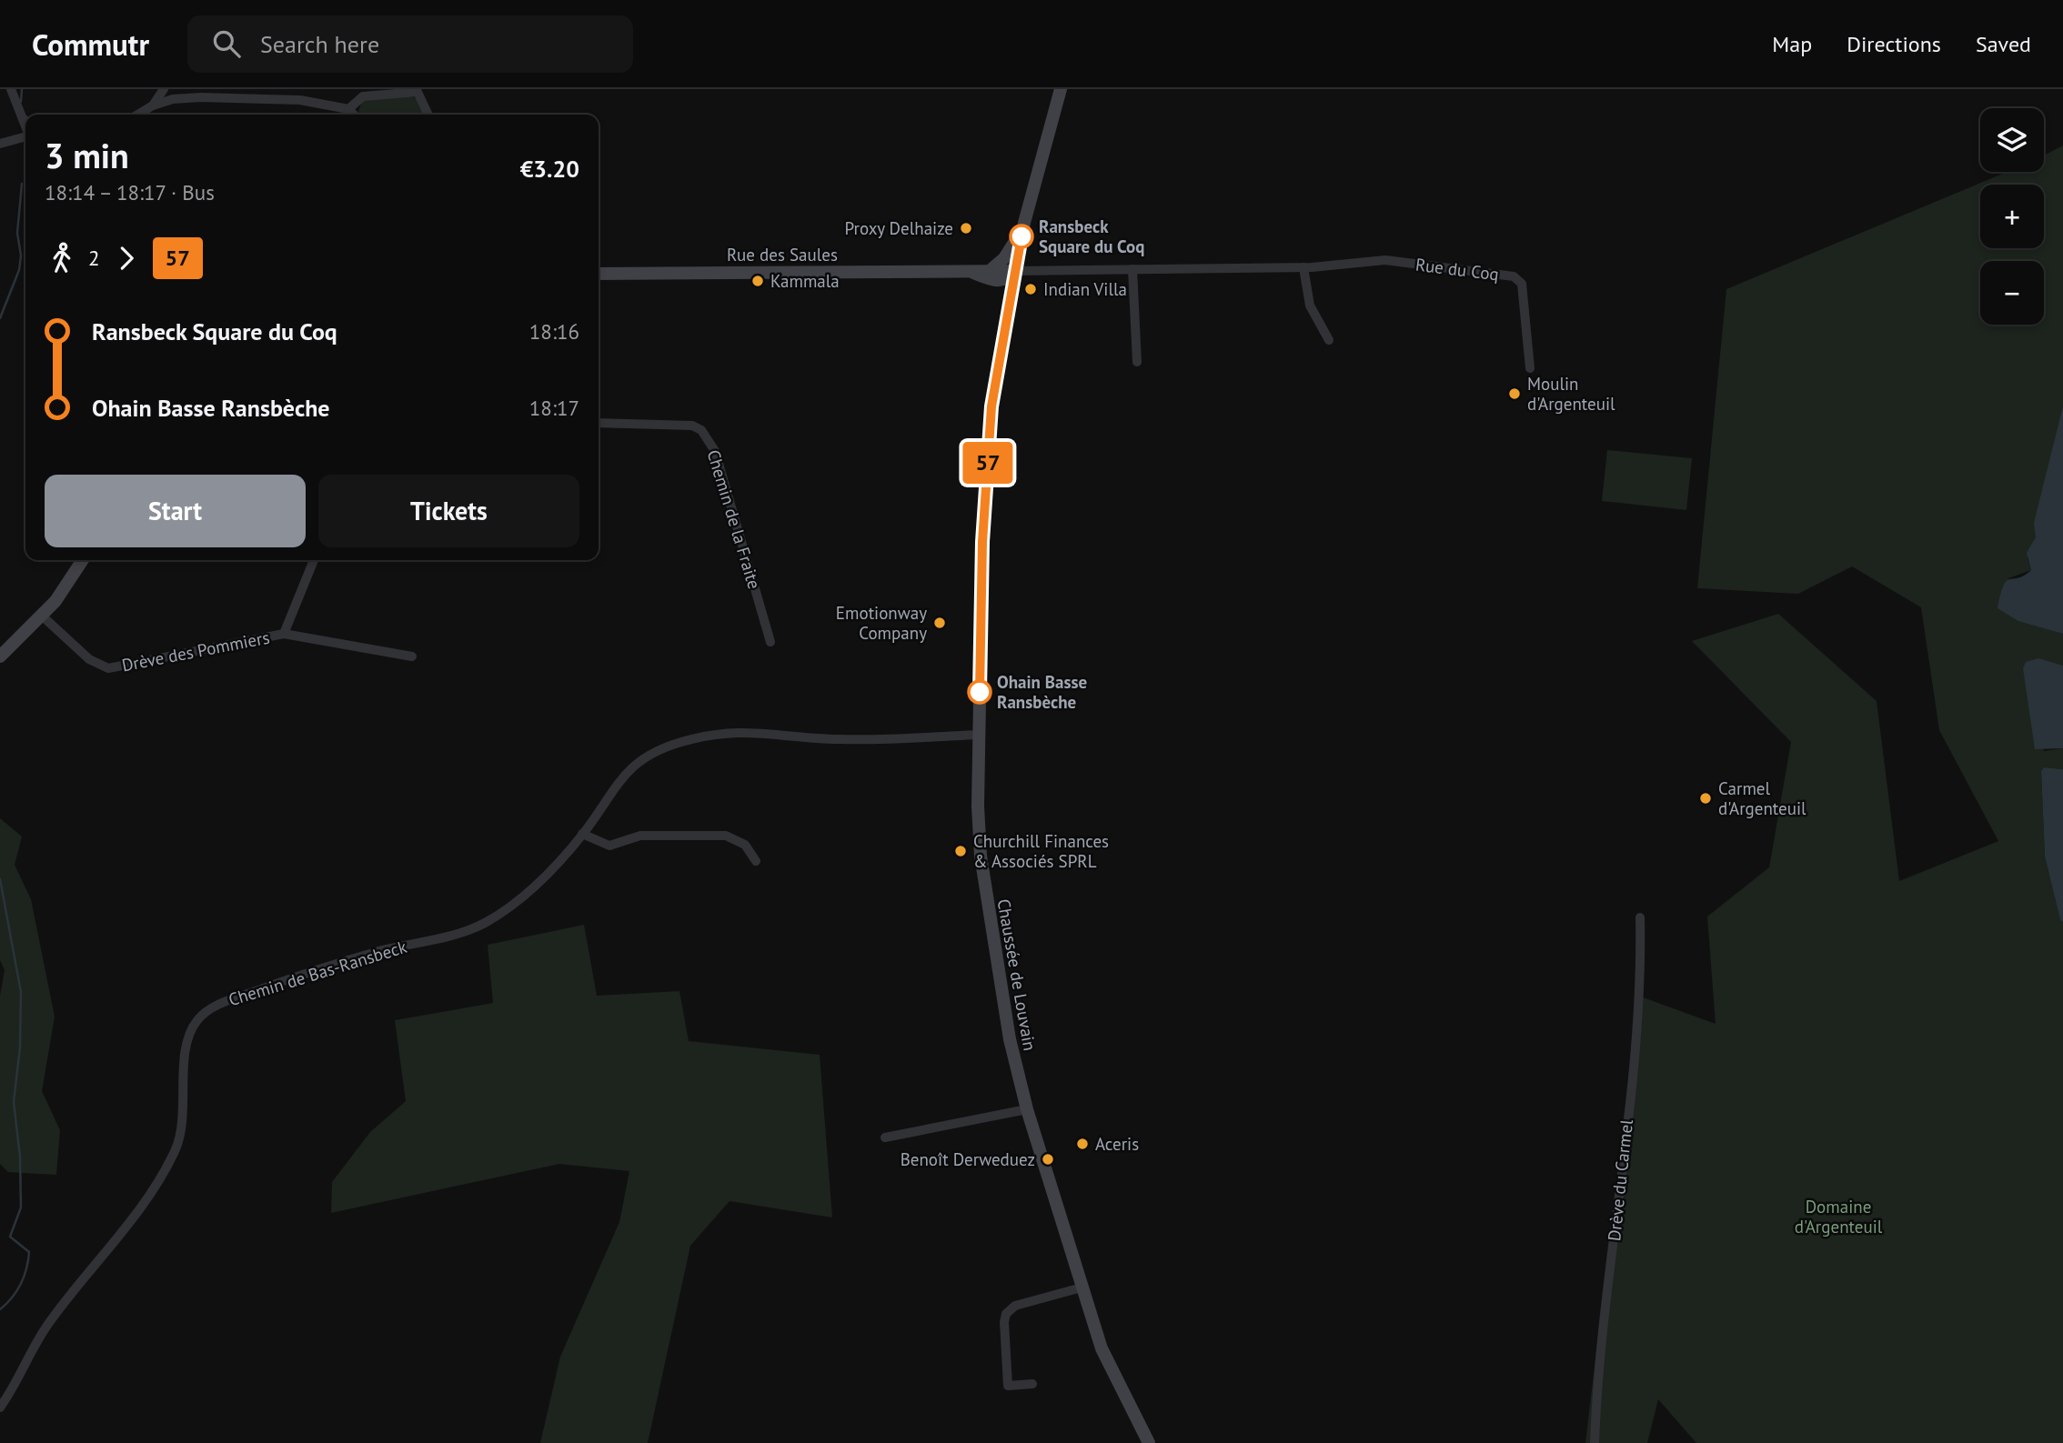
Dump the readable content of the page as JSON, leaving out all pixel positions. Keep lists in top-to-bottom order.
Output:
{
  "streets": {
    "main road": ["Rue des Saules", "Chaussée de Louvain"],
    "street": [
      "Rue du Coq",
      "Chemin de la Fraite",
      "Drève des Pommiers",
      "Chemin de Bas-Ransbeck",
      "Drève du Carmel"
    ]
  },
  "crossings": [
    ["Rue des Saules", "Rue du Coq"],
    ["Rue des Saules", "Chaussée de Louvain"],
    ["Rue du Coq", "Chaussée de Louvain"],
    ["Chemin de Bas-Ransbeck", "Chaussée de Louvain"]
  ],
  "parks": ["Domaine d'Argenteuil"],
  "places": [
    "Proxy Delhaize",
    "Ransbeck Square du Coq",
    "Kammala",
    "Indian Villa",
    "Moulin d'Argenteuil",
    "Emotionway Company",
    "Ohain Basse Ransbèche",
    "Carmel d'Argenteuil",
    "Churchill Finances & Associés SPRL",
    "Aceris",
    "Benoît Derweduez"
  ],
  "lines": ["bus line 57"],
  "page": {
    "header": "Commutr",
    "search": "Search here",
    "nav": ["Map", "Directions", "Saved"],
    "on_map": "57",
    "map_buttons": ["+", "−"],
    "heading": ["3 min", "18:14 – 18:17 · Bus", "€3.20"],
    "legs": ["2", "57"],
    "list": [
      {
        "name": "Ransbeck Square du Coq",
        "value": "18:16"
      },
      {
        "name": "Ohain Basse Ransbèche",
        "value": "18:17"
      }
    ],
    "buttons": ["Start", "Tickets"]
  }
}
